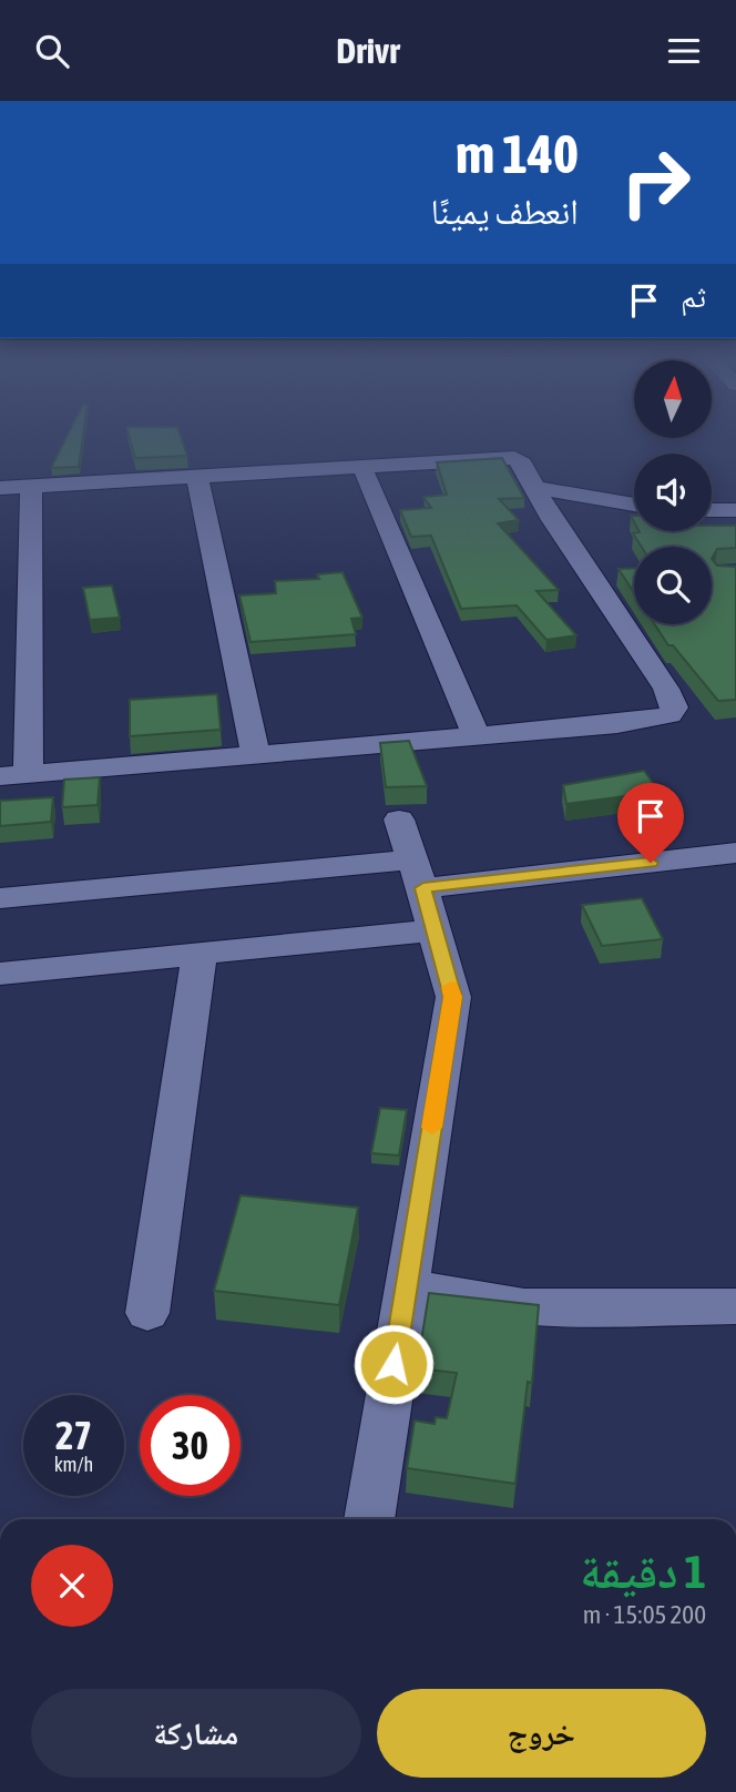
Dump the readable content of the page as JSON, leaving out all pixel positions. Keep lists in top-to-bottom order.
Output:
{
  "north": "top",
  "page": {
    "header": "Drivr",
    "turn": ["140 m", "انعطف يمينًا"],
    "then": "ثم",
    "speed": "27 km/h",
    "limit": "30",
    "heading": ["1 دقيقة", "200 m · 15:05"],
    "buttons": ["خروج", "مشاركة"]
  }
}
